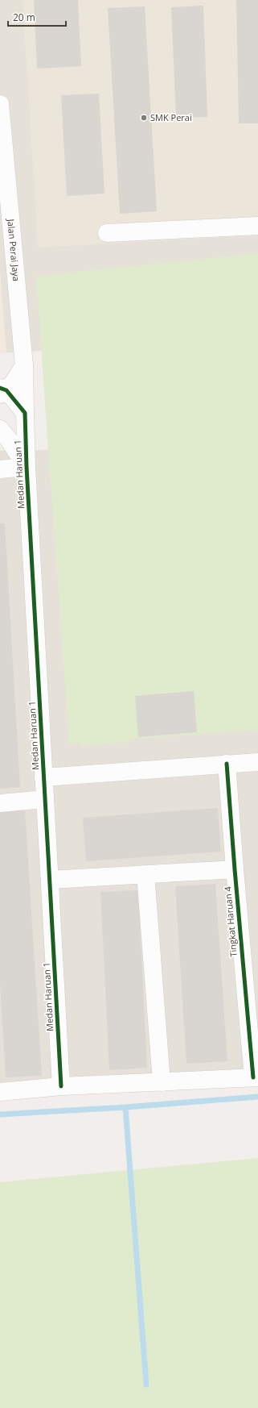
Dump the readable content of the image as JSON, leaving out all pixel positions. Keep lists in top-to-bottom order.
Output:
{
  "streets": {
    "street": ["Jalan Perai Jaya", "Medan Haruan 1", "Tingkat Haruan 4"]
  },
  "crossings": [
    ["Jalan Perai Jaya", "Medan Haruan 1"]
  ],
  "places": ["SMK Perai"],
  "scale_bar": "20 m"
}
